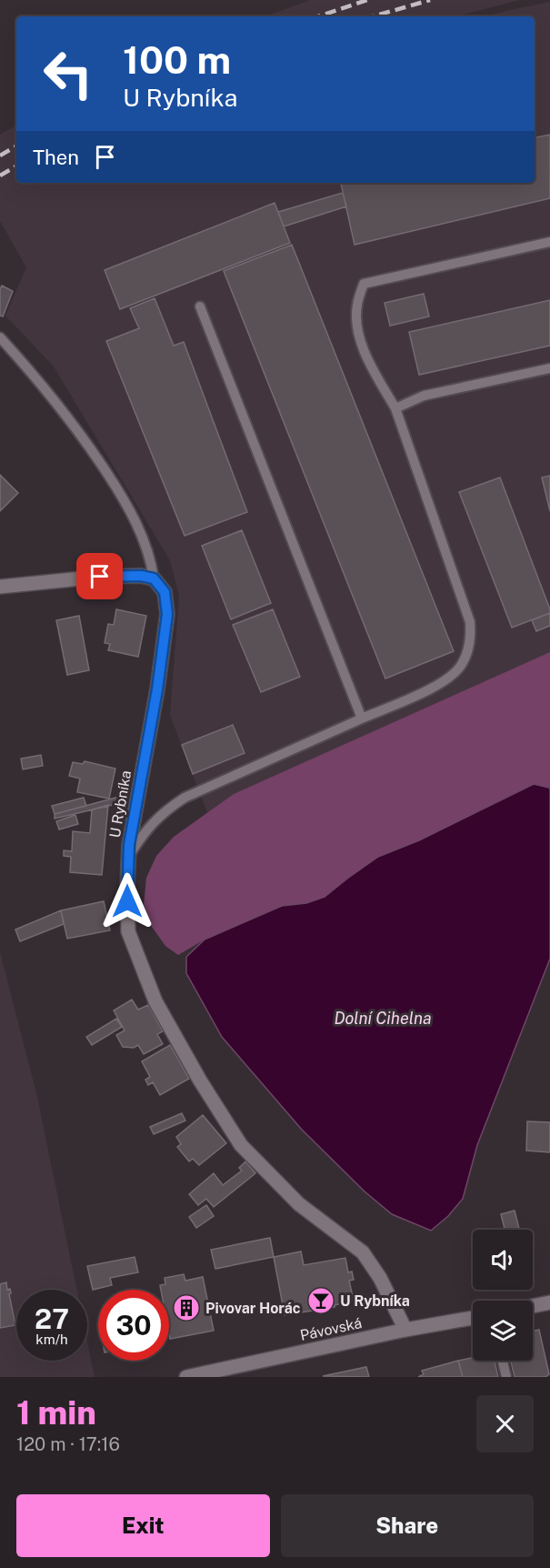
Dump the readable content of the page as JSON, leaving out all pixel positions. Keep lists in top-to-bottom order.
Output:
{
  "streets": {
    "street": ["U Rybníka", "Pávovská"]
  },
  "crossings": [
    ["U Rybníka", "Pávovská"]
  ],
  "water": ["Dolní Cihelna"],
  "places": {
    "bar": ["U Rybníka"],
    "building": ["Pivovar Horác"]
  },
  "page": {
    "turn": ["100 m", "U Rybníka"],
    "then": "Then",
    "speed": "27 km/h",
    "limit": "30",
    "heading": ["1 min", "120 m · 17:16"],
    "buttons": ["Exit", "Share"]
  }
}
